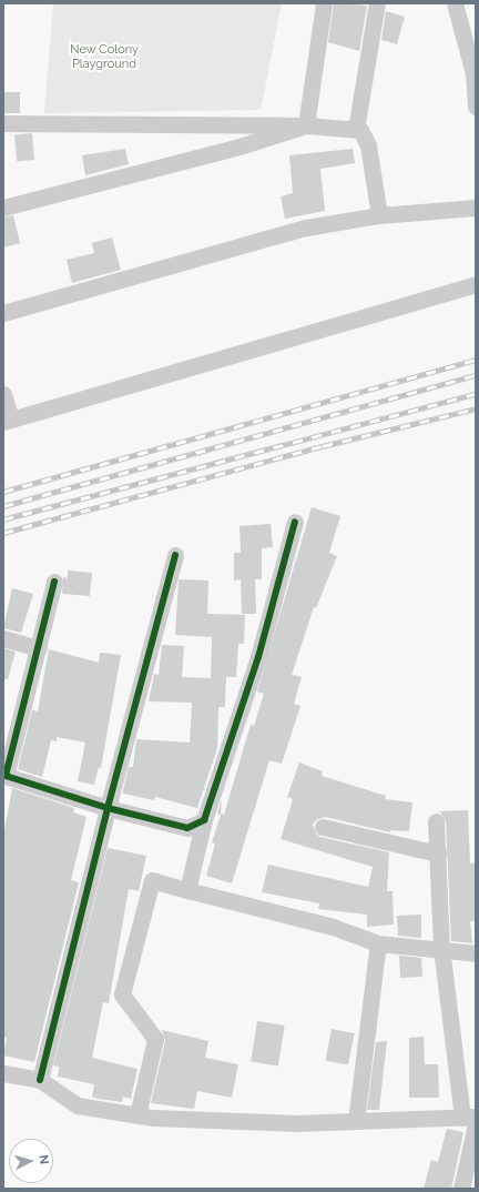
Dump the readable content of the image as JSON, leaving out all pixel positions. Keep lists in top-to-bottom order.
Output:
{
  "parks": ["New Colony Playground"],
  "north": "right"
}
